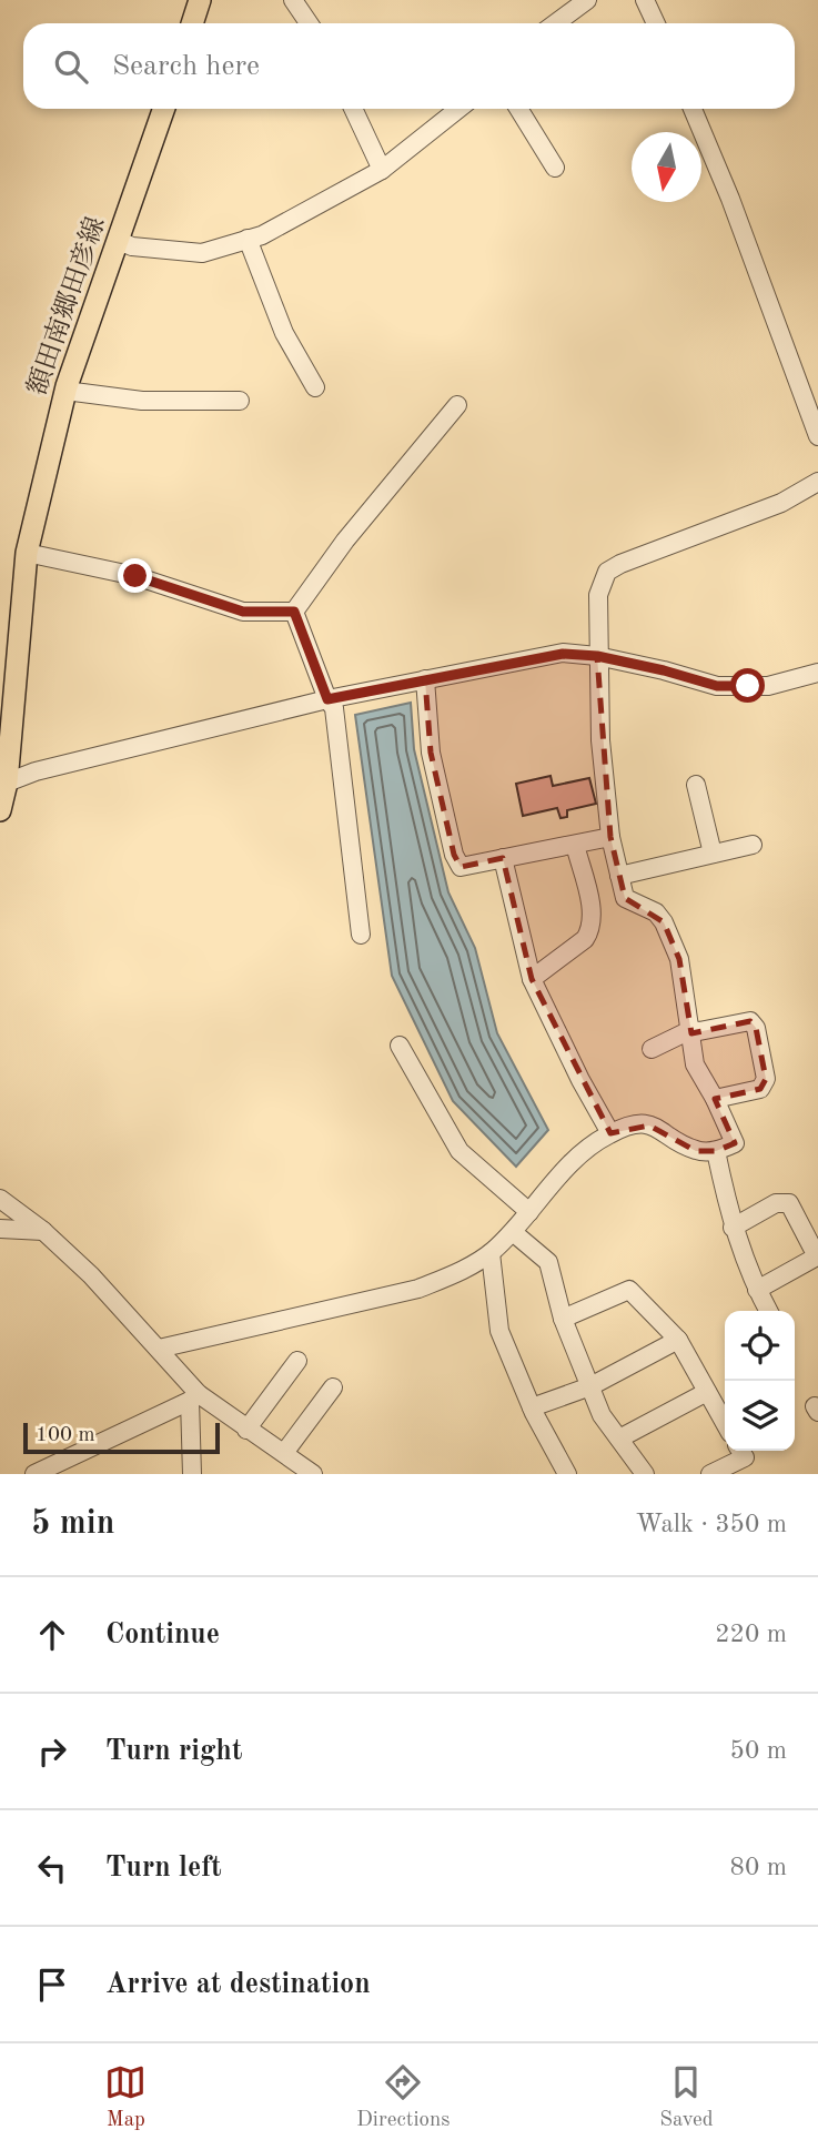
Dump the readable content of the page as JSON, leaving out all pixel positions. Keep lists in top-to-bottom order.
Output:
{
  "streets": {
    "main road": ["額田南郷田彦線"]
  },
  "scale_bar": "100 m",
  "north": "bottom",
  "page": {
    "search": "Search here",
    "scale": "100 m",
    "heading": ["5 min", "Walk · 350 m"],
    "list": [
      ["Continue", "220 m"],
      ["Turn right", "50 m"],
      ["Turn left", "80 m"],
      "Arrive at destination"
    ],
    "nav": ["Map", "Directions", "Saved"]
  }
}
